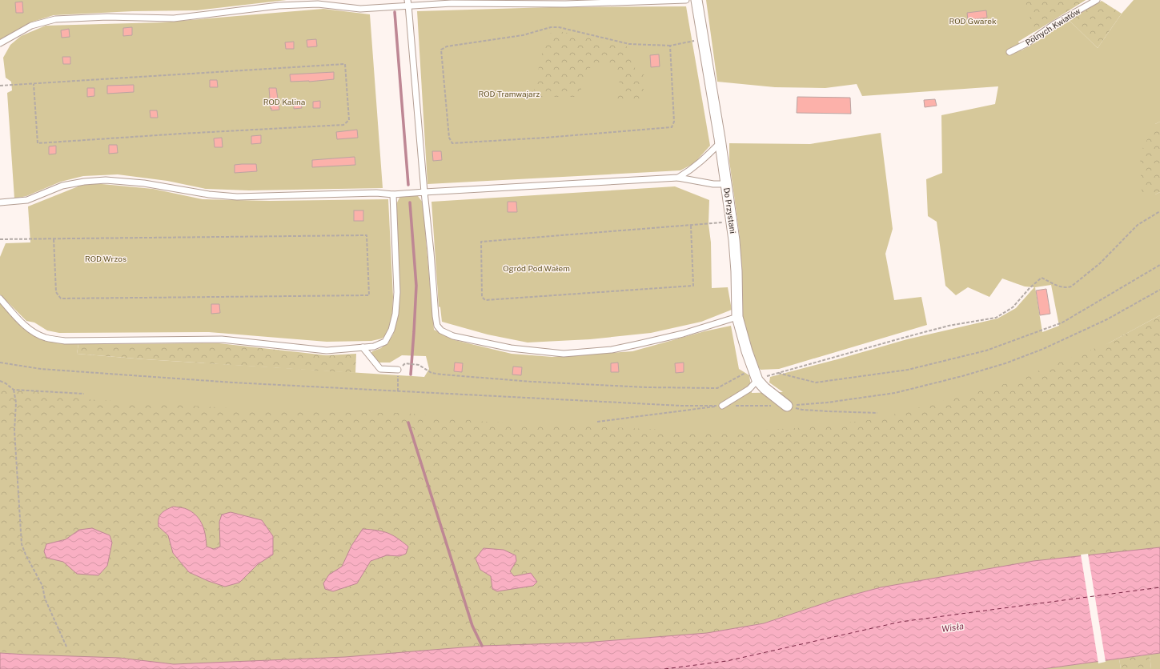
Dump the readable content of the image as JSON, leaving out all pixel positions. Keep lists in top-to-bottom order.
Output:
{
  "streets": {
    "street": ["Do Przystani"],
    "lane": ["Polnych Kwiatów"]
  },
  "water": ["Wisła"],
  "parks": [
    "ROD Gwarek",
    "ROD Tramwajarz",
    "ROD Kalina",
    "ROD Wrzos",
    "Ogród Pod Wałem"
  ]
}
